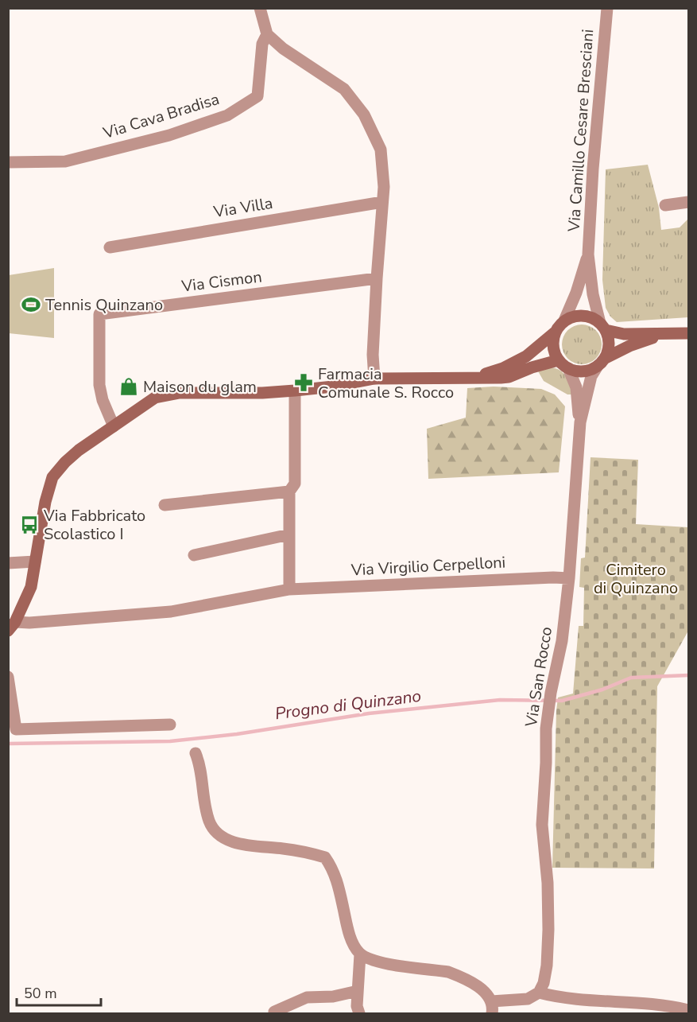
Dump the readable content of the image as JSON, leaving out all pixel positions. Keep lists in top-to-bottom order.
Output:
{
  "streets": {
    "street": [
      "Via Cava Bradisa",
      "Via Camillo Cesare Bresciani",
      "Via Villa",
      "Via Cismon",
      "Via Virgilio Cerpelloni",
      "Via San Rocco"
    ]
  },
  "crossings": [
    ["Via Camillo Cesare Bresciani", "Via San Rocco"],
    ["Via Virgilio Cerpelloni", "Via San Rocco"]
  ],
  "water": ["Progno di Quinzano"],
  "parks": ["Cimitero di Quinzano"],
  "places": {
    "sports": ["Tennis Quinzano"],
    "pharmacy": ["Farmacia Comunale S. Rocco"],
    "shop": ["Maison du glam"],
    "bus stop": ["Via Fabbricato Scolastico I"]
  },
  "scale_bar": "50 m"
}
